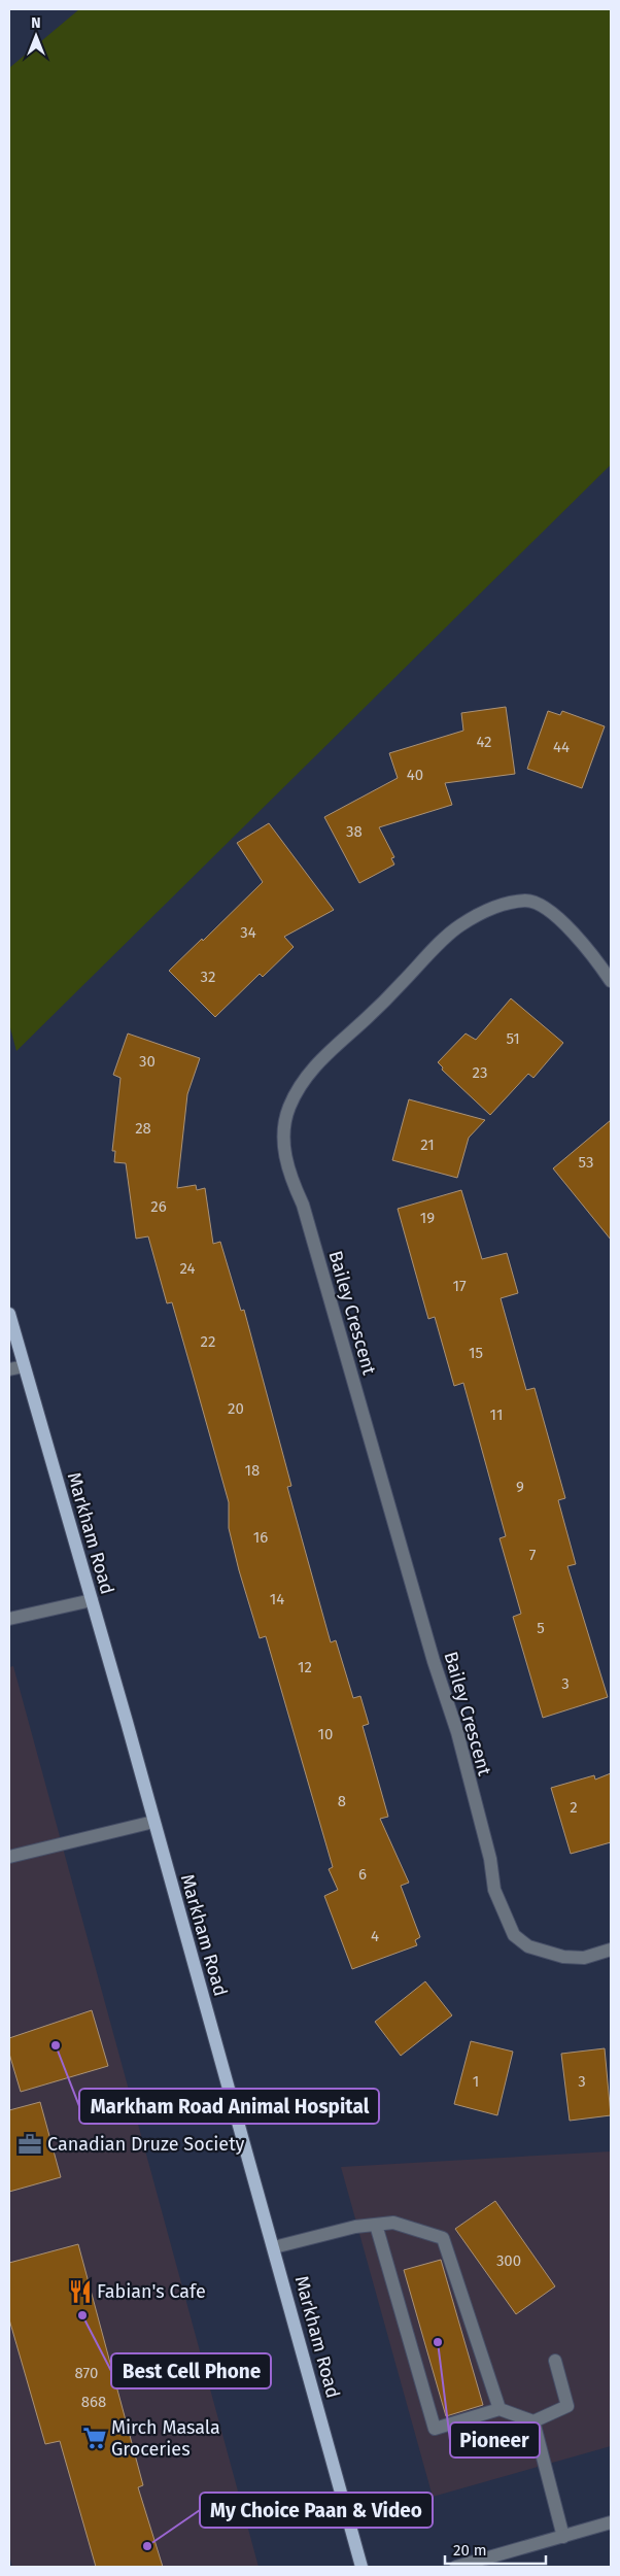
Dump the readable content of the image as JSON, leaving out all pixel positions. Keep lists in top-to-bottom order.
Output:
{
  "streets": {
    "main road": ["Markham Road"],
    "street": ["Bailey Crescent"]
  },
  "places": {
    "other": [
      "Markham Road Animal Hospital",
      "Best Cell Phone",
      "Pioneer",
      "My Choice Paan & Video"
    ],
    "office": ["Canadian Druze Society"],
    "restaurant": ["Fabian's Cafe"],
    "supermarket": ["Mirch Masala Groceries"]
  },
  "house_numbers": [
    "42",
    "44",
    "40",
    "38",
    "34",
    "32",
    "51",
    "30",
    "23",
    "28",
    "21",
    "53",
    "26",
    "19",
    "24",
    "17",
    "22",
    "15",
    "20",
    "11",
    "18",
    "9",
    "16",
    "7",
    "14",
    "5",
    "12",
    "3",
    "10",
    "8",
    "2",
    "6",
    "4",
    "1",
    "3",
    "300",
    "870",
    "868"
  ],
  "scale_bar": "20 m",
  "north": "top"
}
